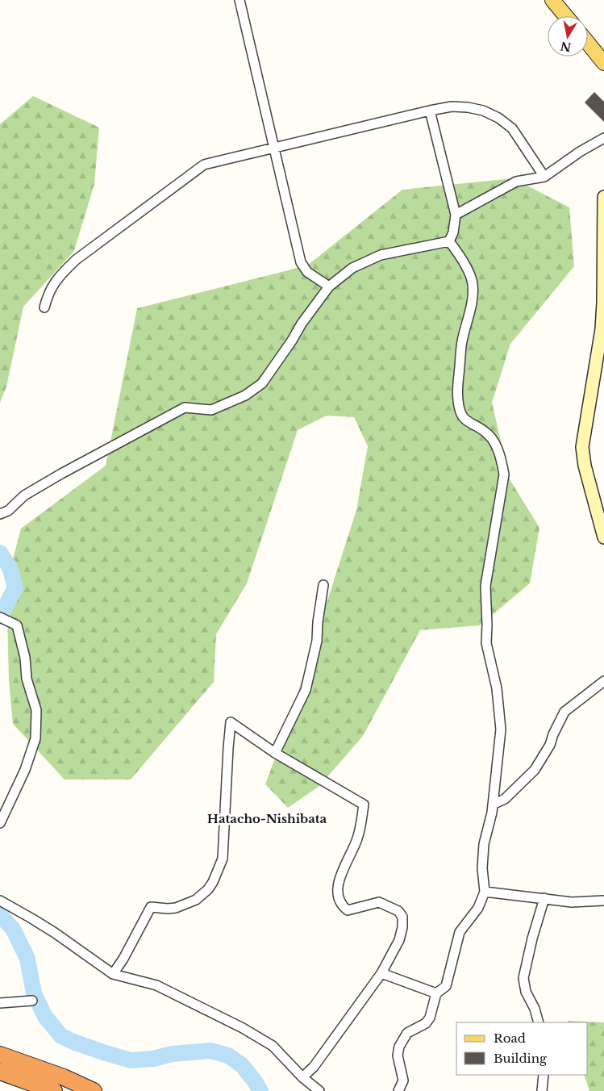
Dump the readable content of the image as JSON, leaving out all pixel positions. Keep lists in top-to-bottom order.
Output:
{
  "districts": ["Hatacho-Nishibata"],
  "legend": ["Road", "Building"],
  "north": "bottom"
}
